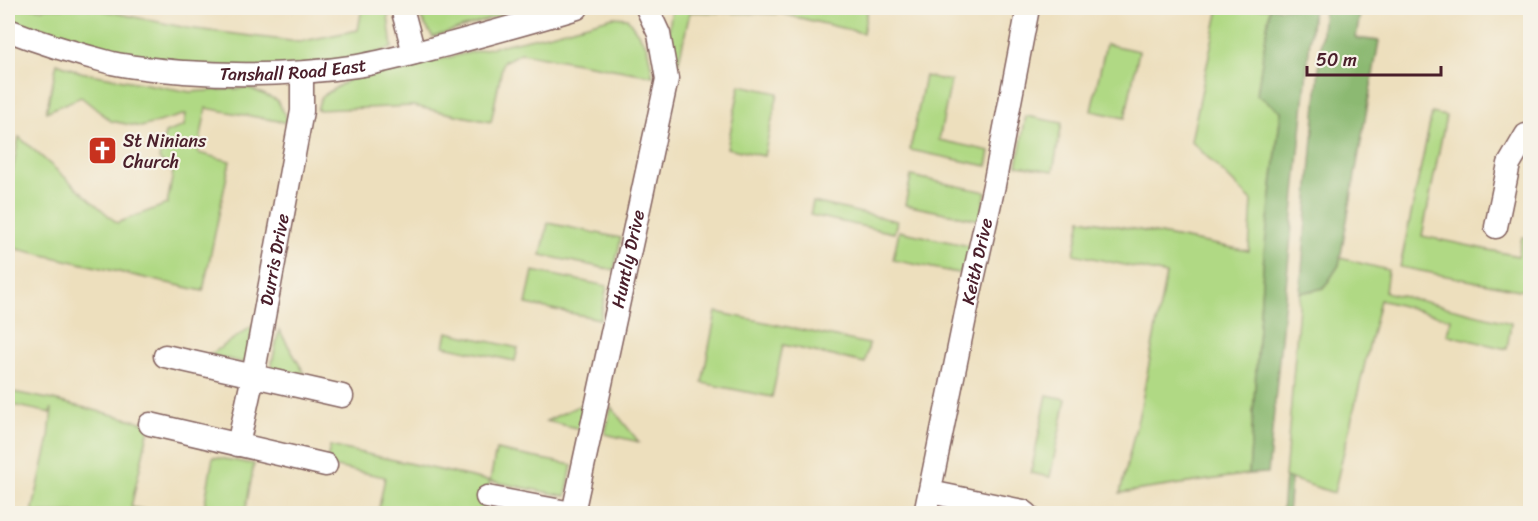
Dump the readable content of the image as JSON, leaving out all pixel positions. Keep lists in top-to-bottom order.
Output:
{
  "streets": {
    "street": [
      "Tanshall Road East",
      "Durris Drive",
      "Huntly Drive",
      "Keith Drive"
    ]
  },
  "crossings": [
    ["Tanshall Road East", "Durris Drive"]
  ],
  "places": {
    "church": ["St Ninians Church"]
  },
  "scale_bar": "50 m"
}
